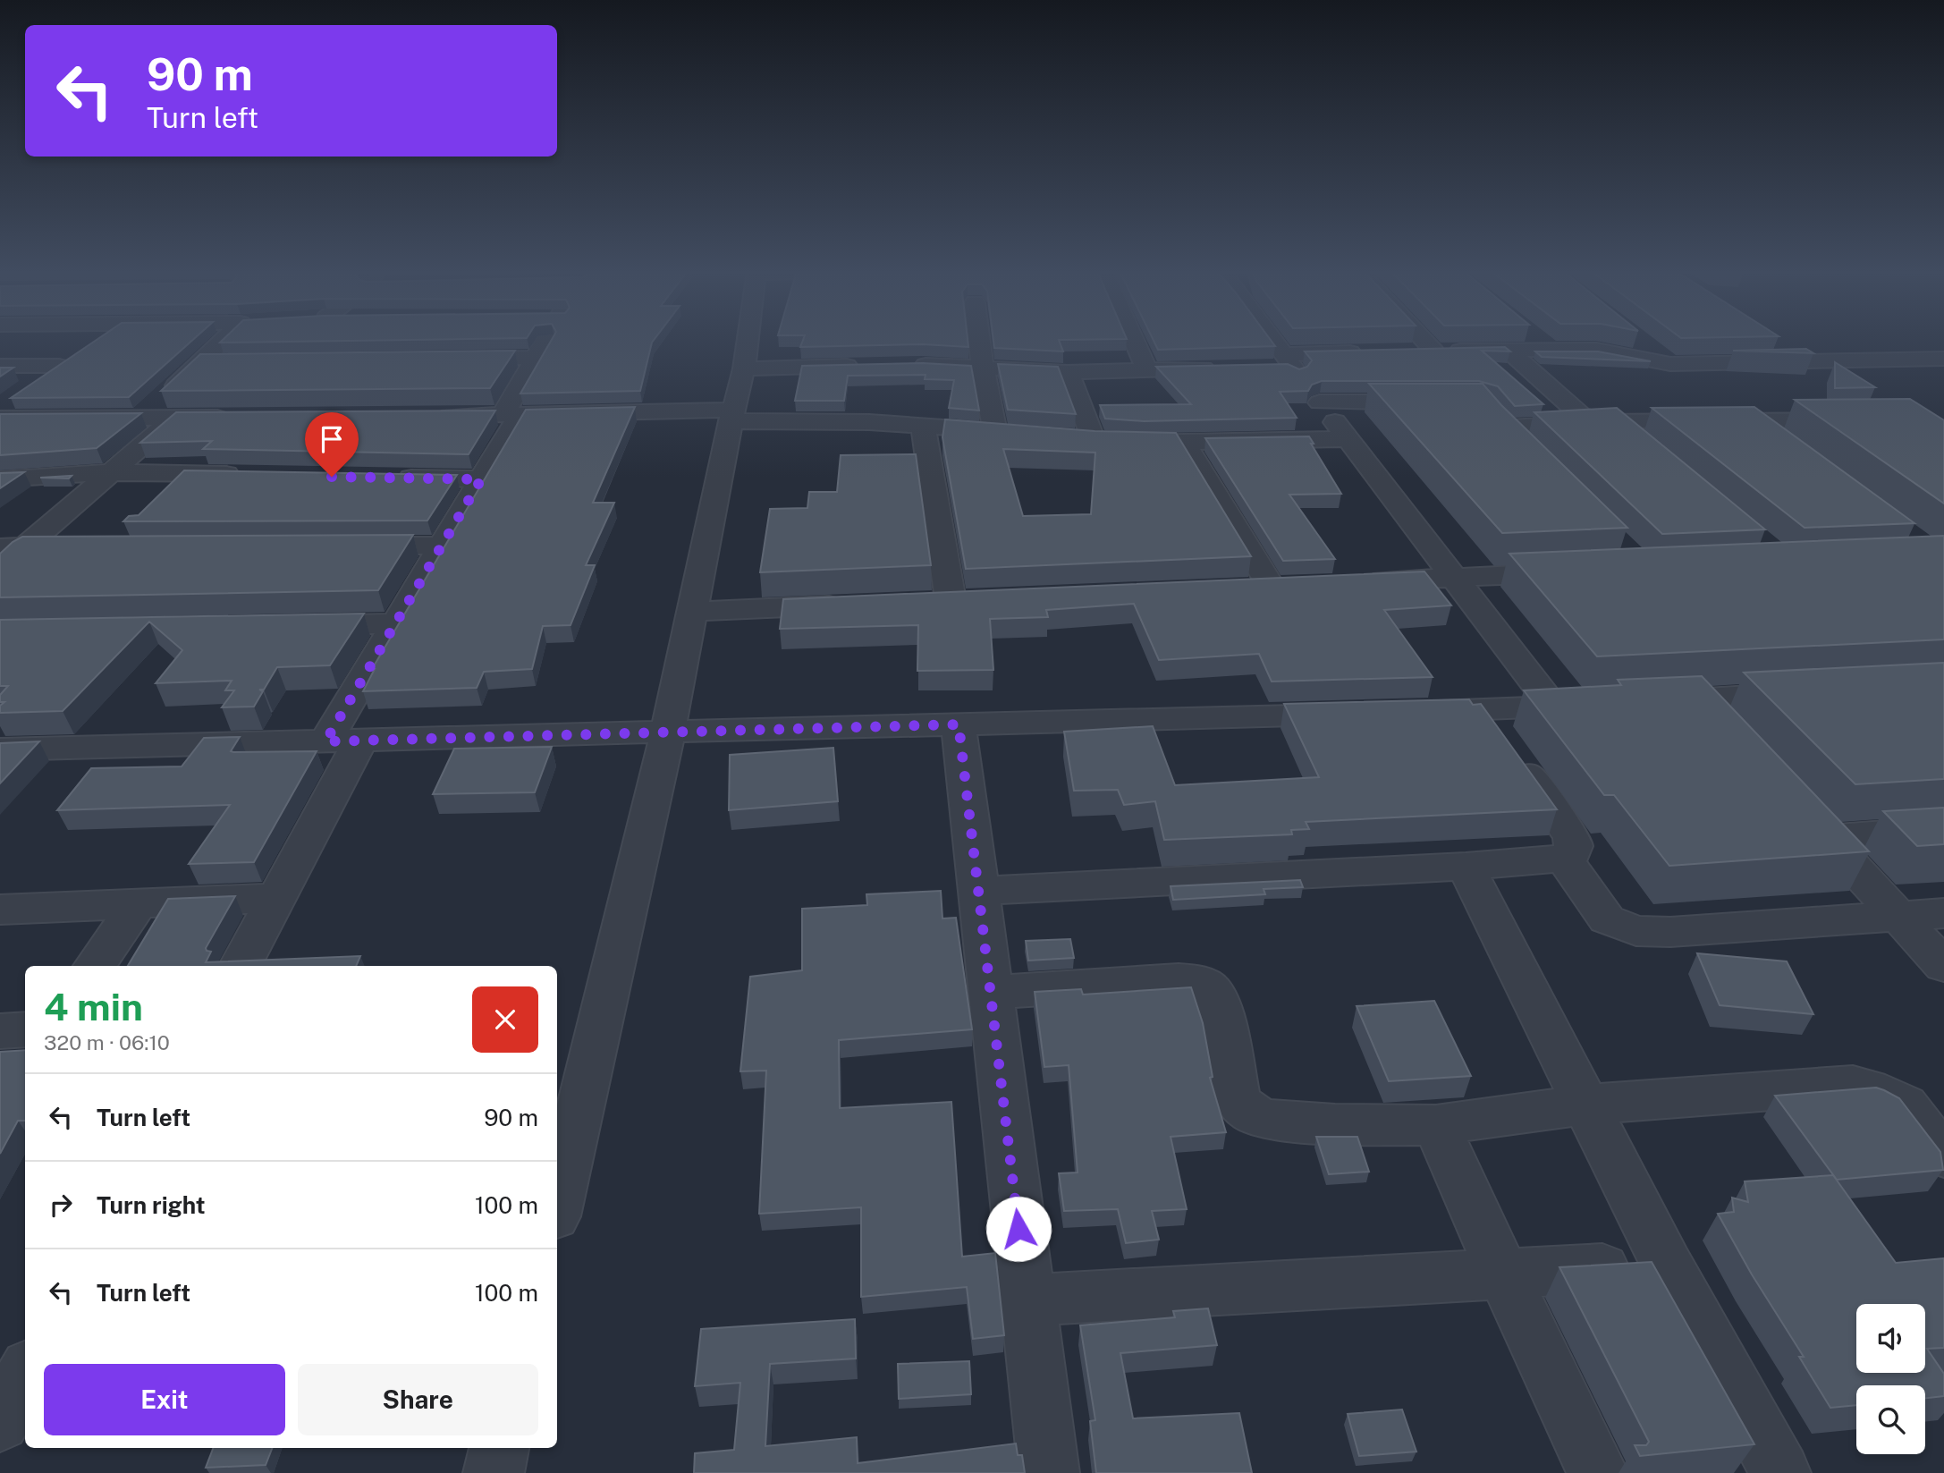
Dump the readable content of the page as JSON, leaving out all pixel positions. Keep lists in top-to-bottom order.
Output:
{
  "page": {
    "turn": ["90 m", "Turn left"],
    "heading": ["4 min", "320 m · 06:10"],
    "list": [
      {
        "name": "Turn left",
        "value": "90 m"
      },
      {
        "name": "Turn right",
        "value": "100 m"
      },
      {
        "name": "Turn left",
        "value": "100 m"
      }
    ],
    "buttons": ["Exit", "Share"]
  }
}
